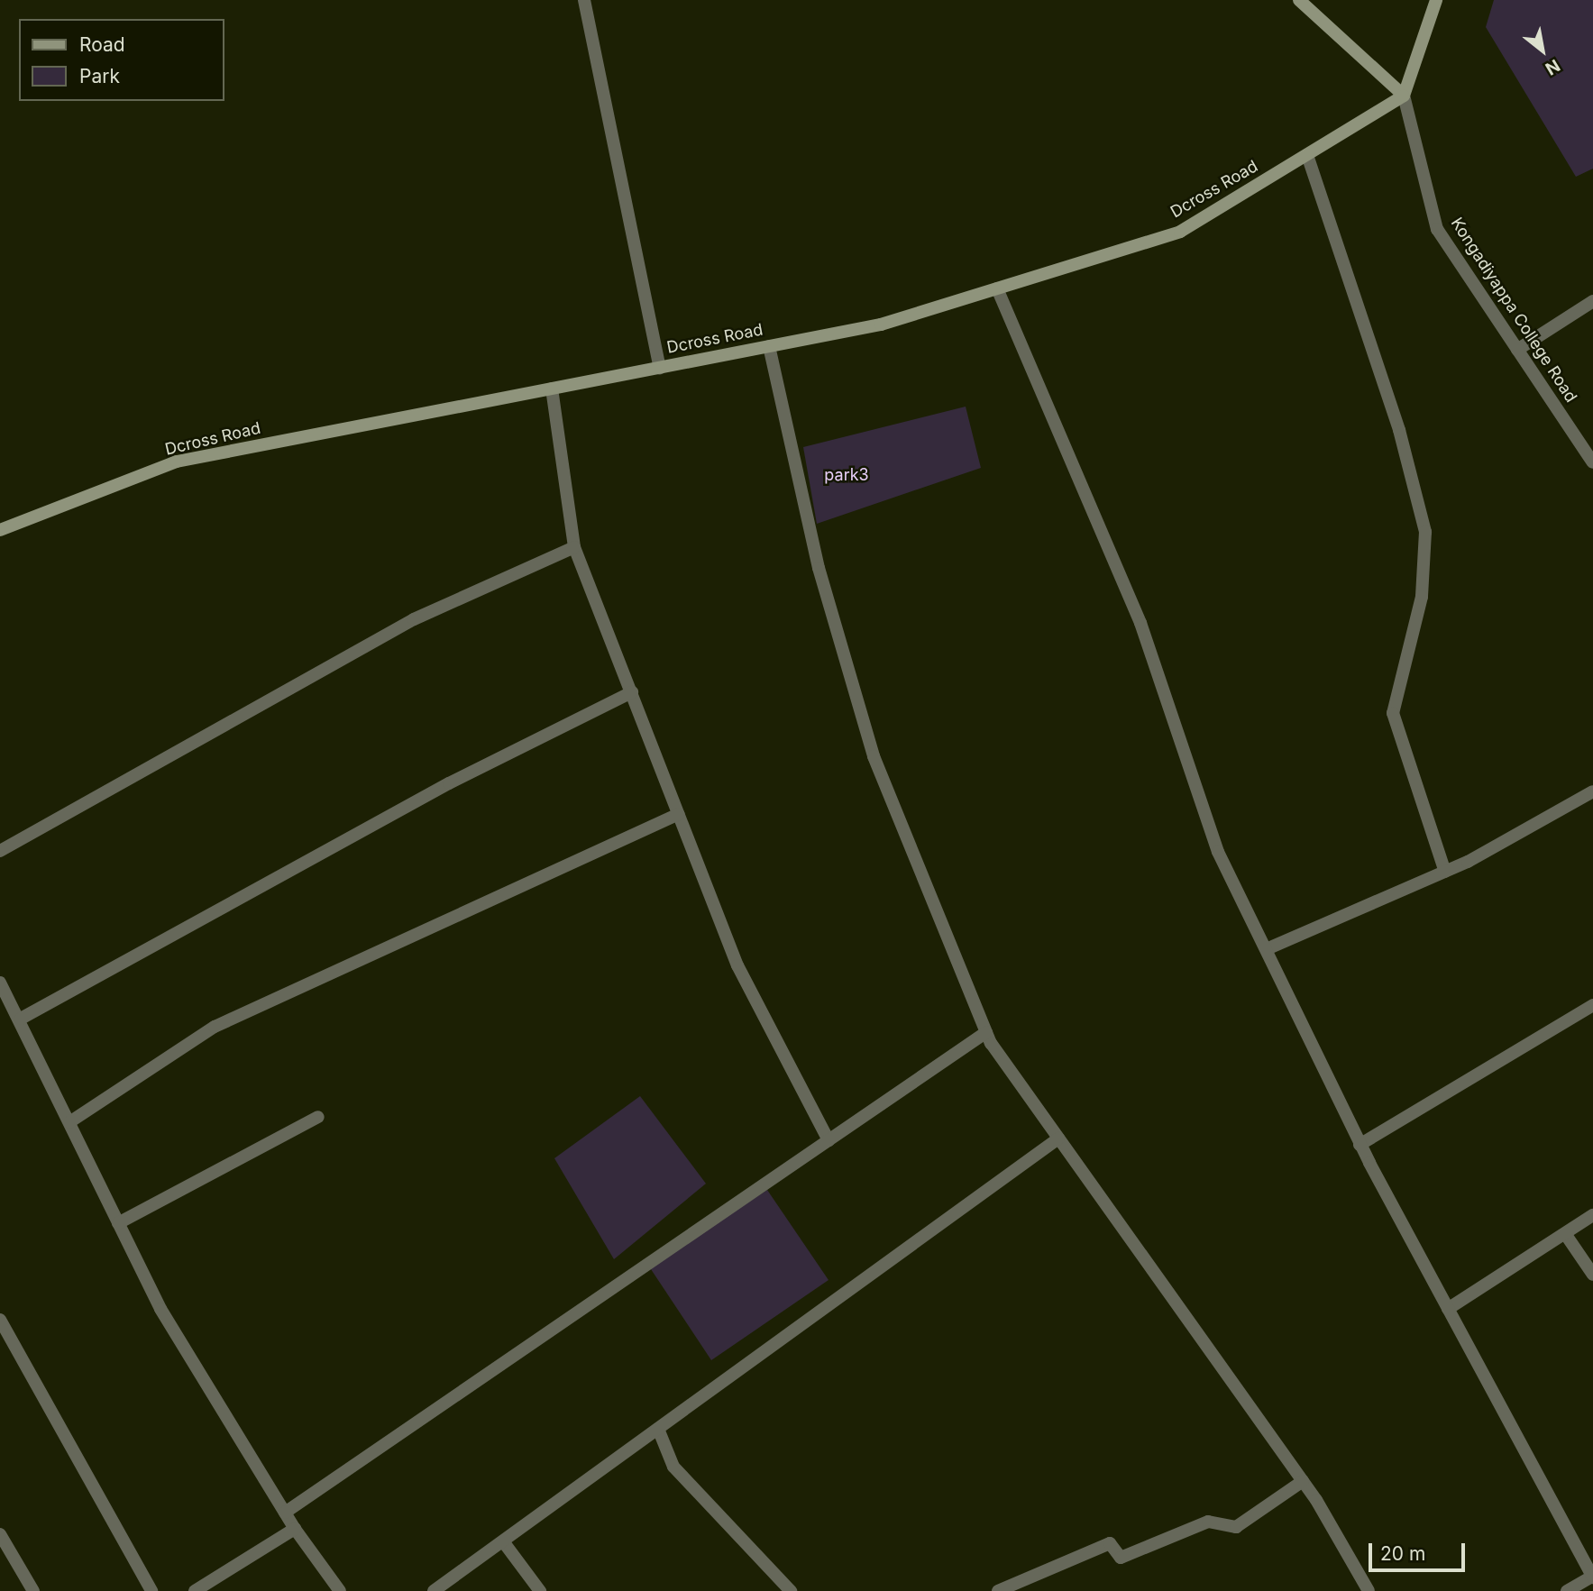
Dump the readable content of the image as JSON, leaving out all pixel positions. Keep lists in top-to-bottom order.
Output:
{
  "streets": {
    "main road": ["Dcross Road"],
    "street": ["Kongadiyappa College Road"]
  },
  "crossings": [
    ["Dcross Road", "Kongadiyappa College Road"]
  ],
  "parks": ["park3"],
  "legend": ["Road", "Park"],
  "scale_bar": "20 m",
  "north": "bottom right"
}
